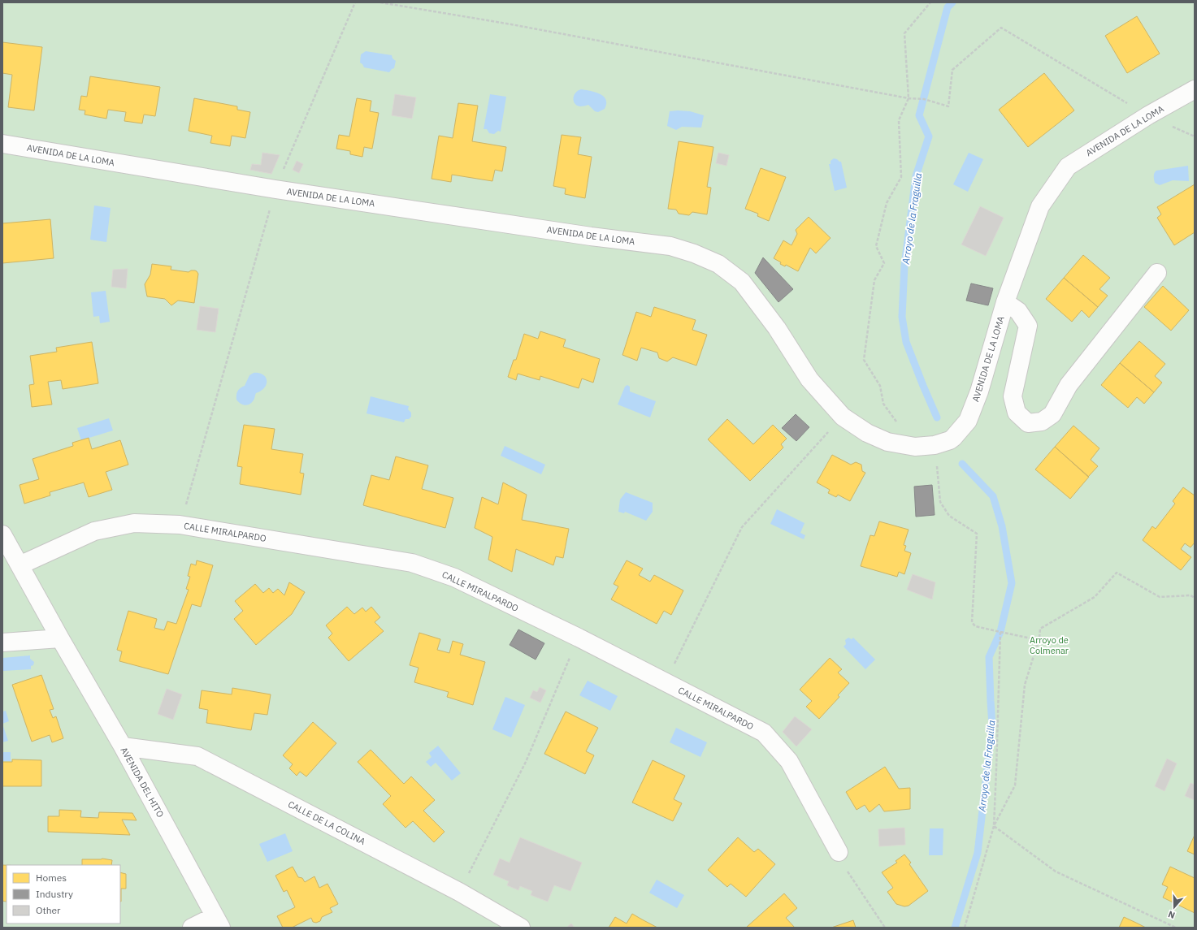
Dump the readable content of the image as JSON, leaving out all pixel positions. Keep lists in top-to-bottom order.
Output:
{
  "streets": {
    "street": [
      "AVENIDA DE LA LOMA",
      "CALLE MIRALPARDO",
      "AVENIDA DEL HITO",
      "CALLE DE LA COLINA"
    ]
  },
  "crossings": [
    ["CALLE MIRALPARDO", "AVENIDA DEL HITO"],
    ["AVENIDA DEL HITO", "CALLE DE LA COLINA"]
  ],
  "water": ["Arroyo de la Fraguilla"],
  "parks": ["Arroyo de Colmenar"],
  "legend": ["Homes", "Industry", "Other"],
  "north": "bottom"
}
